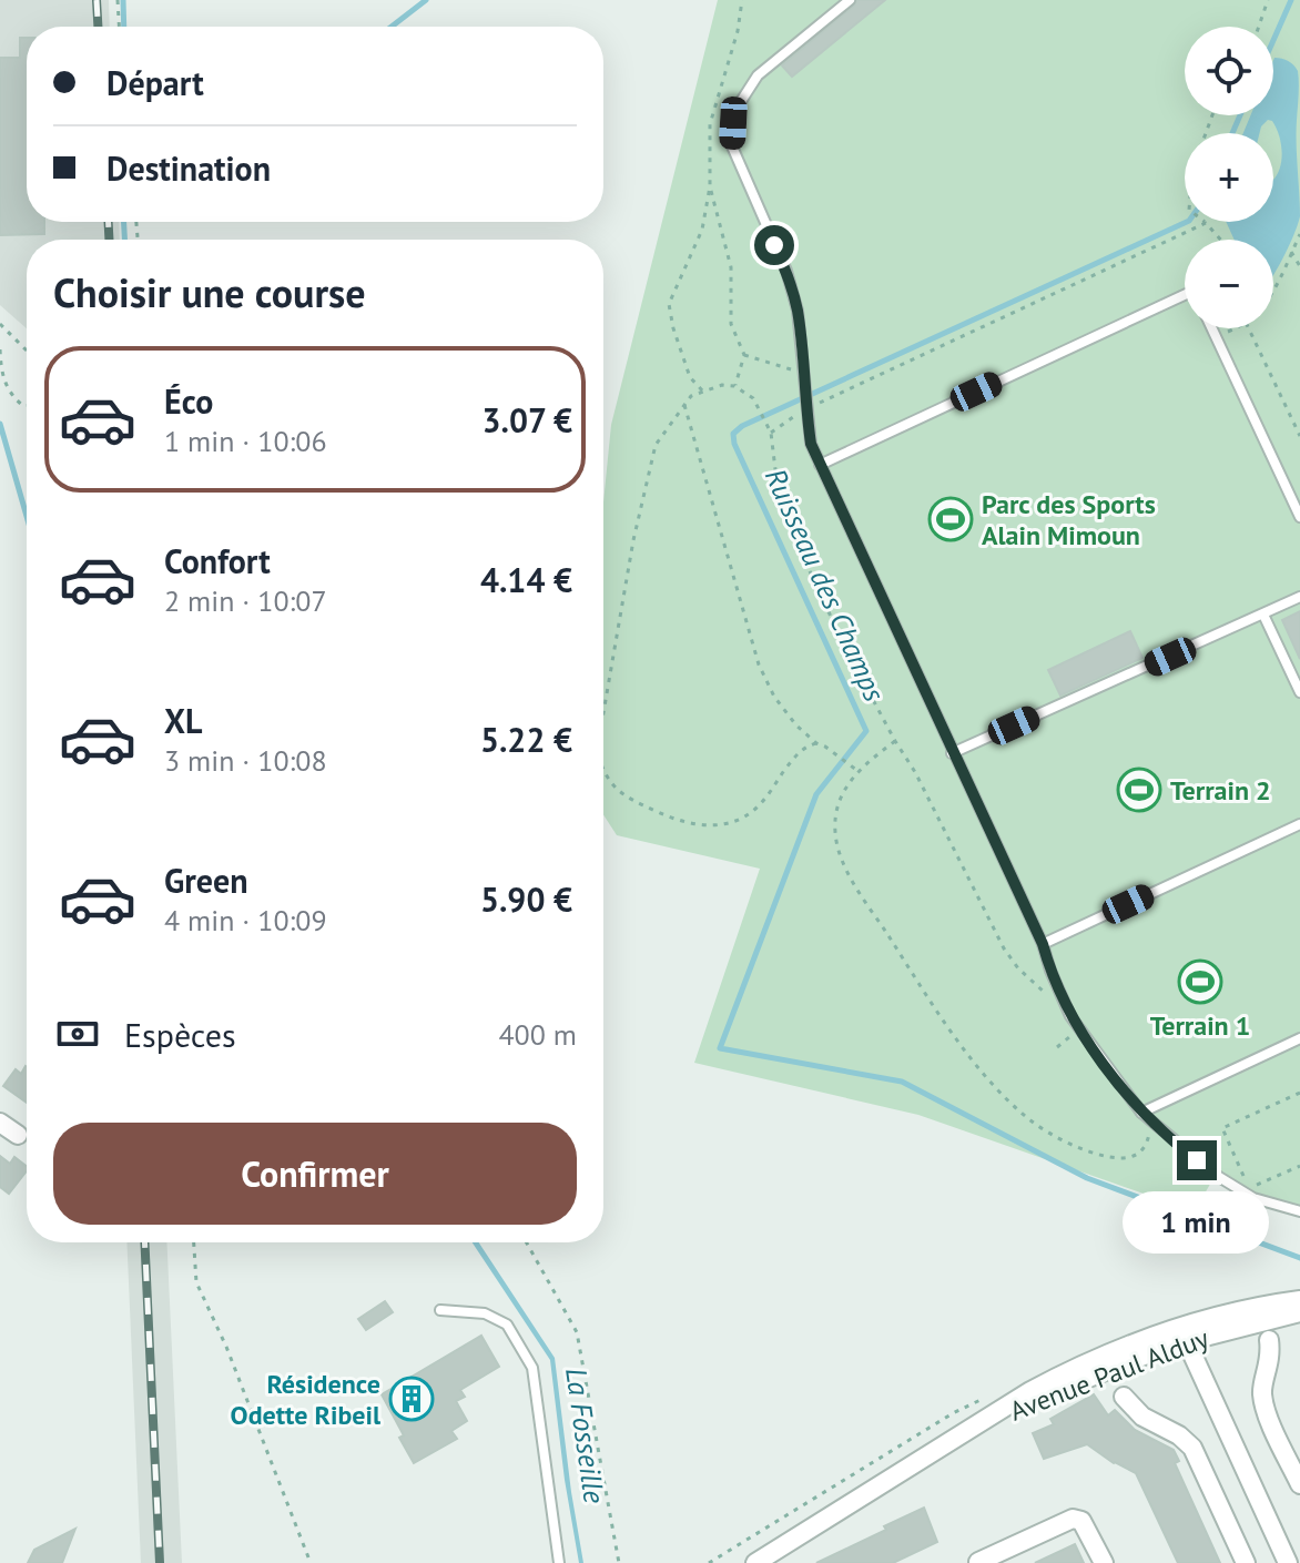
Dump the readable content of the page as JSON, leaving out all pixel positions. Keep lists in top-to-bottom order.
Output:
{
  "streets": {
    "street": ["Avenue Paul Alduy"]
  },
  "water": ["Ruisseau des Champs", "La Fosseille"],
  "places": {
    "sports": ["Parc des Sports Alain Mimoun", "Terrain 2", "Terrain 1"],
    "building": ["Résidence Odette Ribeil"]
  },
  "page": {
    "map_buttons": ["+", "−"],
    "banner": ["Départ", "Destination"],
    "heading": "Choisir une course",
    "list": [
      {
        "name": "Éco",
        "note": "1 min · 10:06",
        "value": "3.07 €"
      },
      {
        "name": "Confort",
        "note": "2 min · 10:07",
        "value": "4.14 €"
      },
      {
        "name": "XL",
        "note": "3 min · 10:08",
        "value": "5.22 €"
      },
      {
        "name": "Green",
        "note": "4 min · 10:09",
        "value": "5.90 €"
      }
    ],
    "pay": ["Espèces", "400 m"],
    "buttons": "Confirmer",
    "bubble": "1 min"
  }
}
